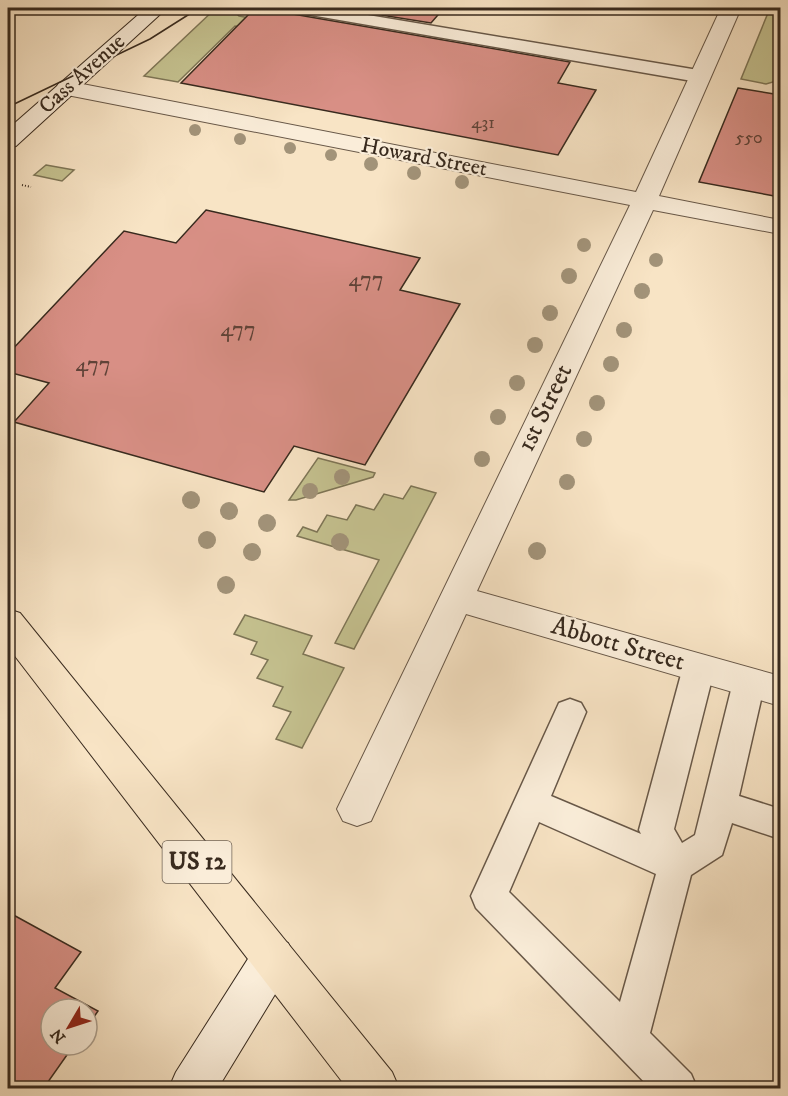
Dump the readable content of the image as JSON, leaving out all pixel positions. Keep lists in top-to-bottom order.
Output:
{
  "streets": {
    "main road": ["US 12"],
    "street": [
      "Cass Avenue",
      "Howard Street",
      "1st Street",
      "Abbott Street"
    ]
  },
  "crossings": [
    ["Cass Avenue", "Howard Street"],
    ["Howard Street", "1st Street"],
    ["1st Street", "Abbott Street"]
  ],
  "house_numbers": [
    "431",
    "550",
    "477",
    "477",
    "477"
  ],
  "north": "bottom left"
}
